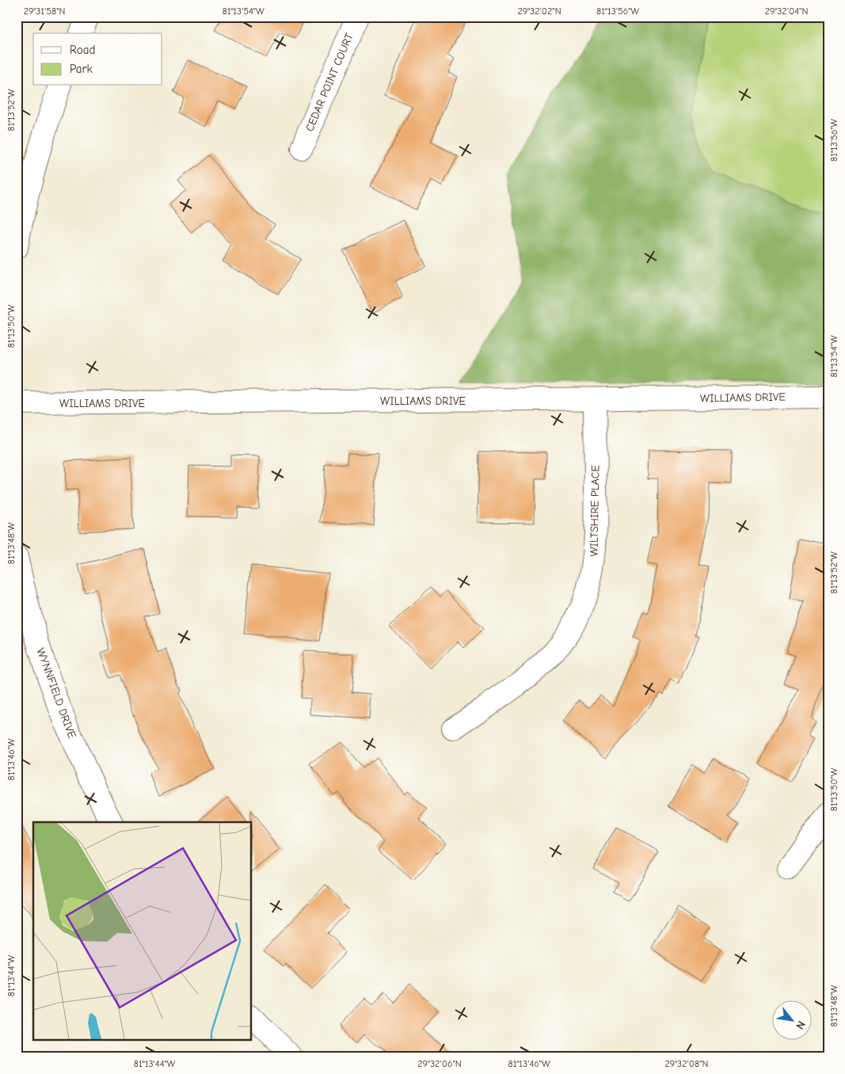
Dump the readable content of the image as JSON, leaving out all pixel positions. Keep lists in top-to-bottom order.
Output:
{
  "streets": {
    "street": [
      "CEDAR POINT COURT",
      "WILLIAMS DRIVE",
      "WILTSHIRE PLACE",
      "WYNNFIELD DRIVE"
    ]
  },
  "crossings": [
    ["WILLIAMS DRIVE", "WILTSHIRE PLACE"]
  ],
  "legend": ["Road", "Park"],
  "north": "bottom right",
  "coordinates": [
    "29°31'58\"N",
    "81°13'54\"W",
    "29°32'02\"N",
    "81°13'56\"W",
    "29°32'04\"N",
    "81°13'52\"W",
    "81°13'50\"W",
    "81°13'48\"W",
    "81°13'46\"W",
    "81°13'44\"W",
    "29°32'06\"N",
    "29°32'08\"N"
  ]
}
